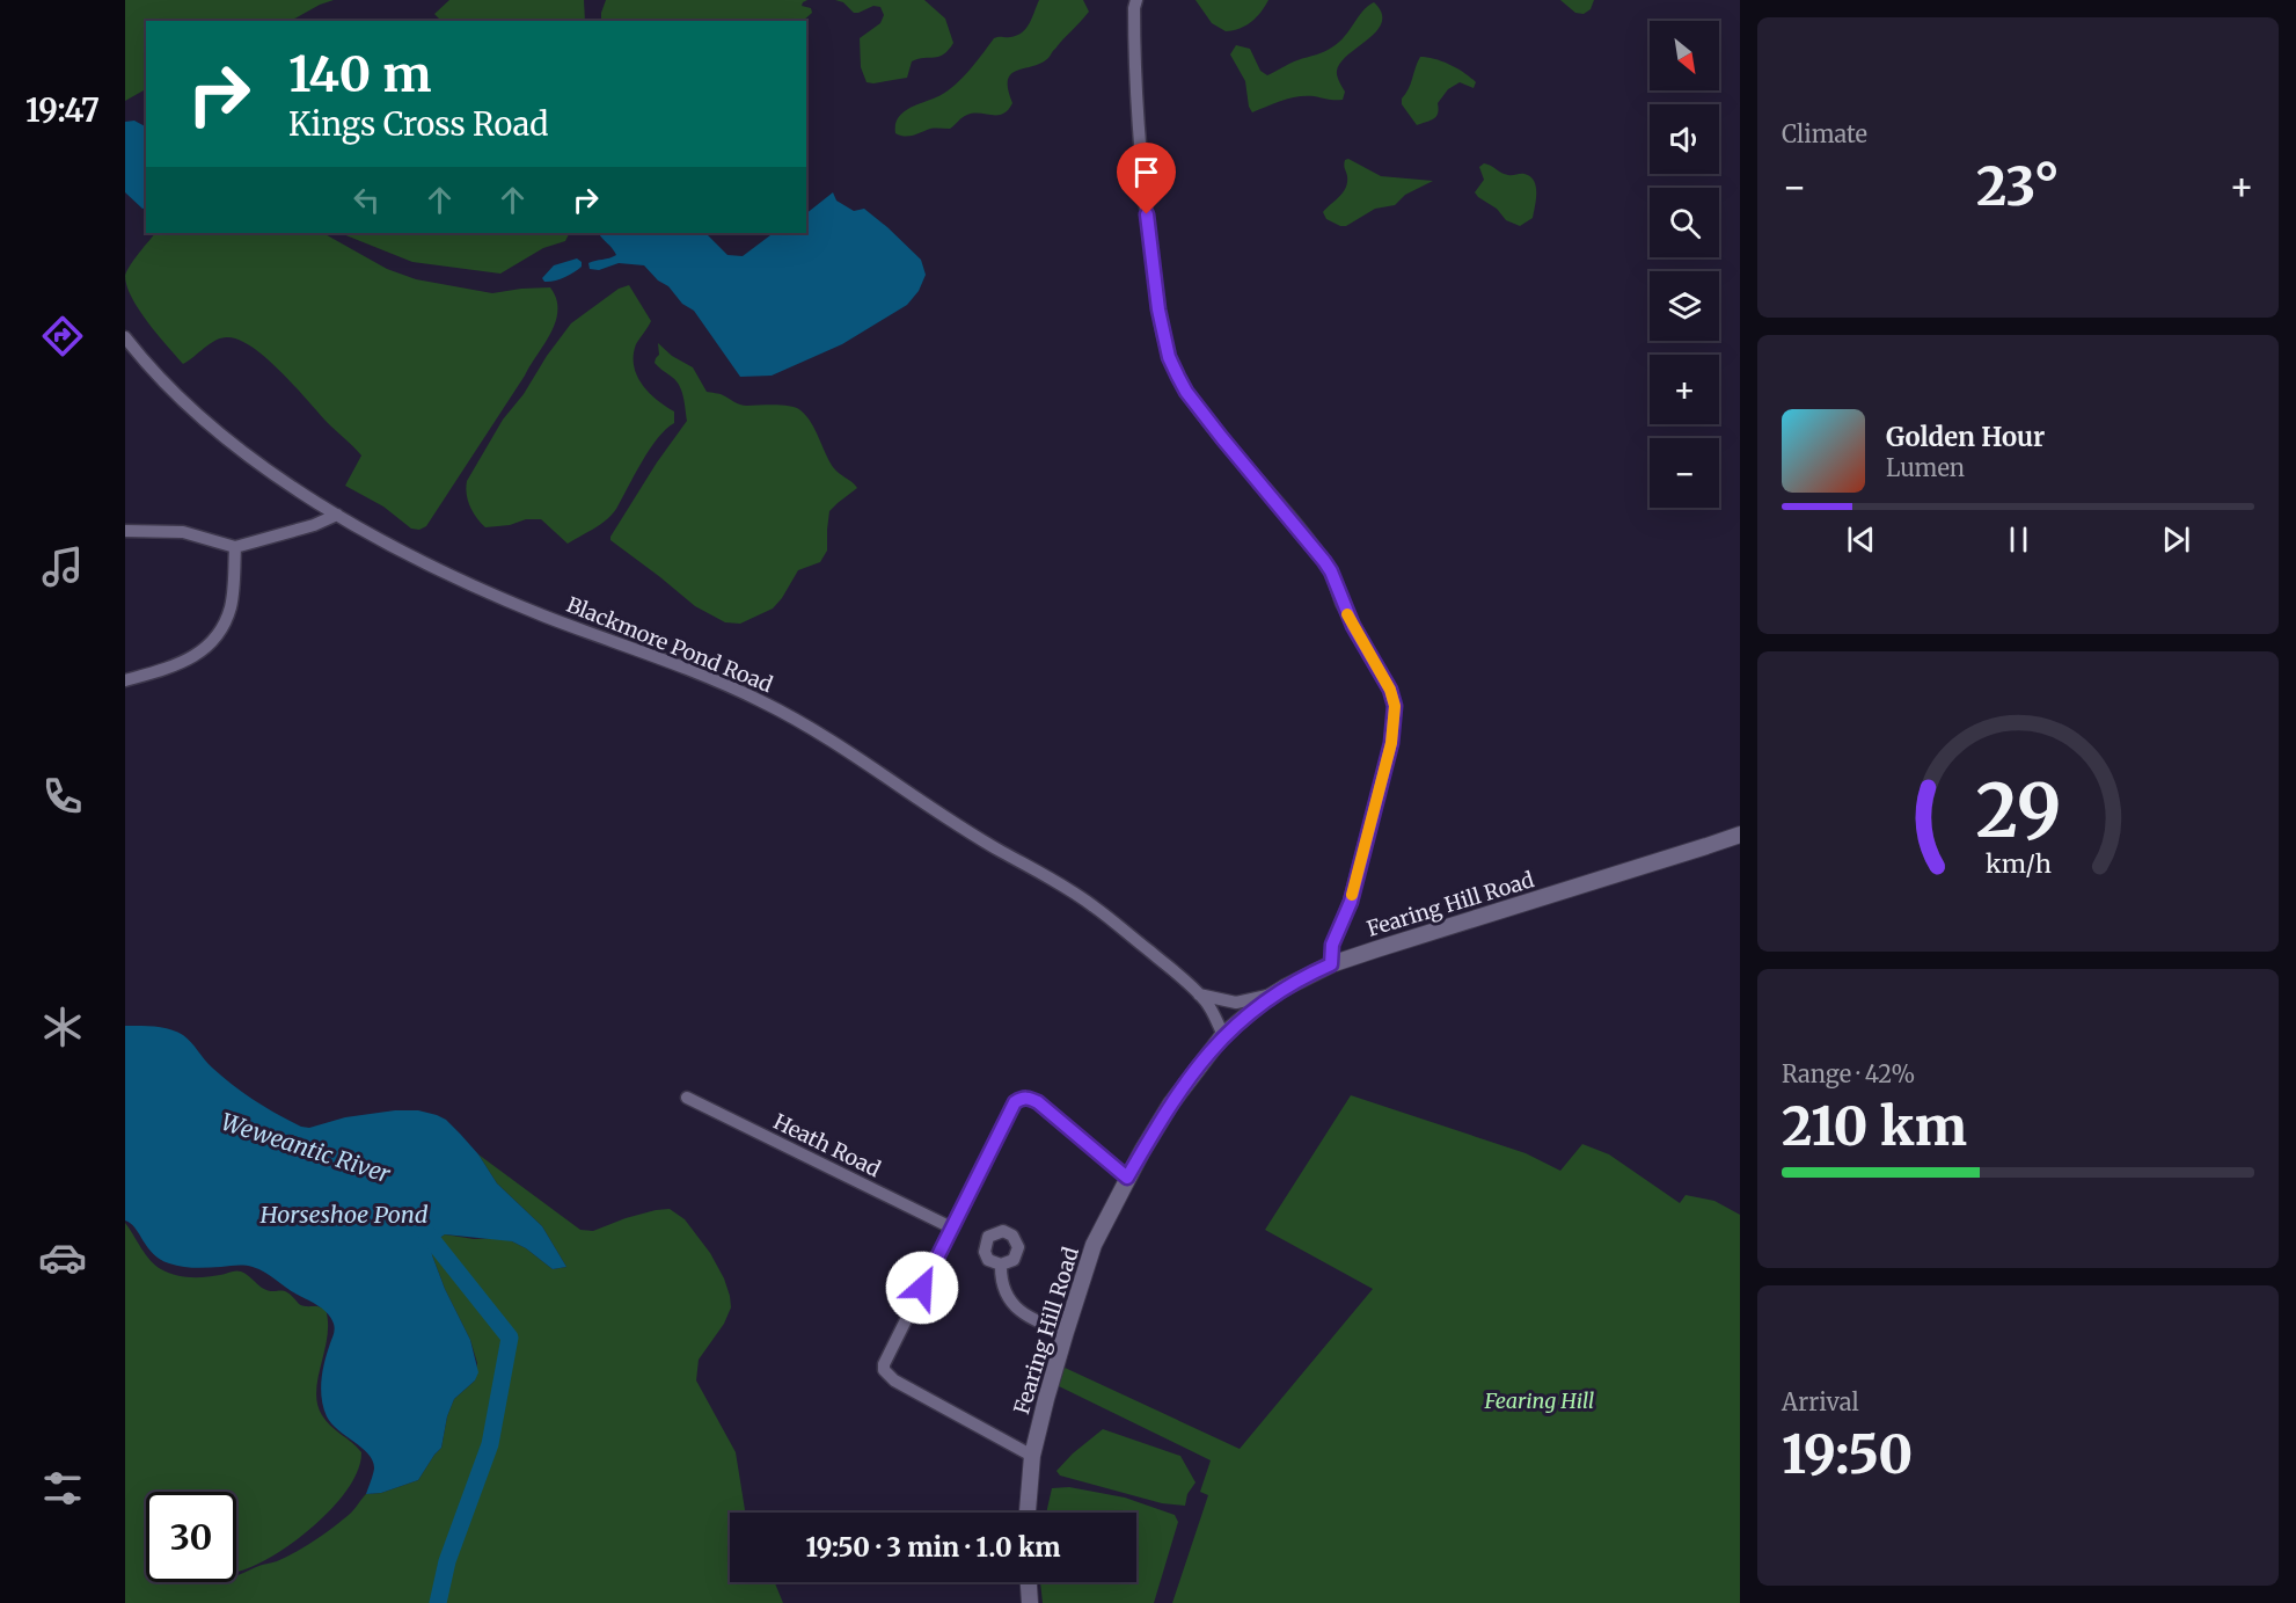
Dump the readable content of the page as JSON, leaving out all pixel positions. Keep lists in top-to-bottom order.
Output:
{
  "streets": {
    "main road": ["Fearing Hill Road"],
    "street": ["Blackmore Pond Road", "Heath Road"]
  },
  "crossings": [
    ["Blackmore Pond Road", "Fearing Hill Road"]
  ],
  "water": ["Weweantic River", "Horseshoe Pond"],
  "parks": ["Fearing Hill"],
  "north": "bottom right",
  "page": {
    "tabs": "19:47",
    "tile": [
      "Climate",
      ["Range · 42%", "210 km"],
      ["Arrival", "19:50"]
    ],
    "map_buttons": ["+", "−"],
    "turn": ["140 m", "Kings Cross Road"],
    "heat": ["−", "23°", "+"],
    "song": ["Golden Hour", "Lumen"],
    "limit": "30",
    "trip": "19:50 · 3 min · 1.0 km",
    "gauge": ["29", "km/h"]
  }
}
